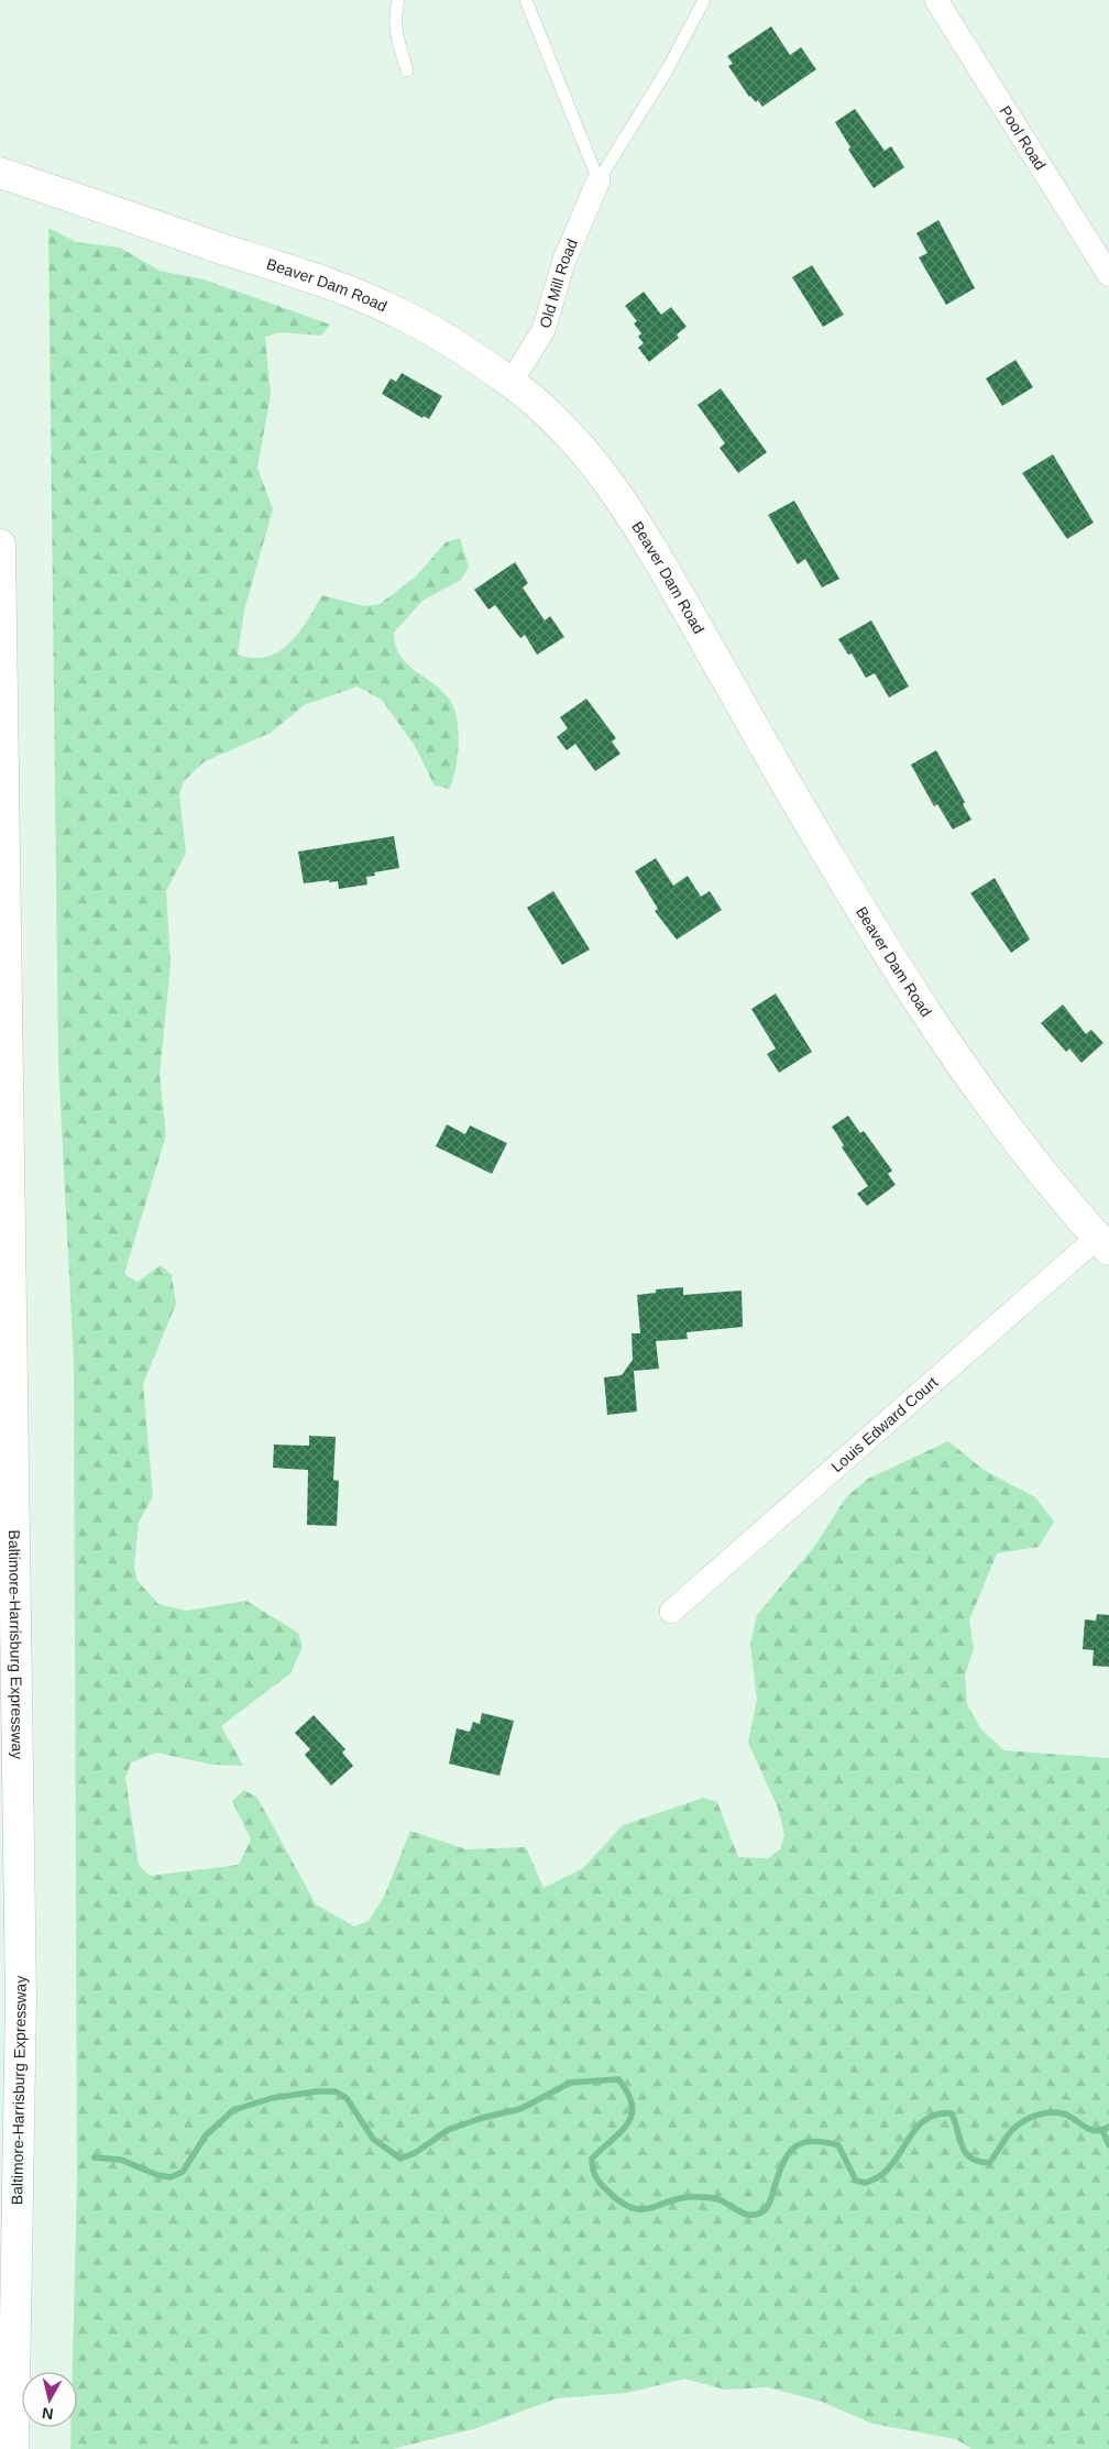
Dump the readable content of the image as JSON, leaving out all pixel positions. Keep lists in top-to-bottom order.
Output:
{
  "streets": {
    "main road": ["Beaver Dam Road", "Baltimore-Harrisburg Expressway"],
    "street": ["Pool Road", "Old Mill Road", "Louis Edward Court"]
  },
  "crossings": [
    ["Old Mill Road", "Beaver Dam Road"],
    ["Beaver Dam Road", "Louis Edward Court"]
  ],
  "north": "bottom"
}
